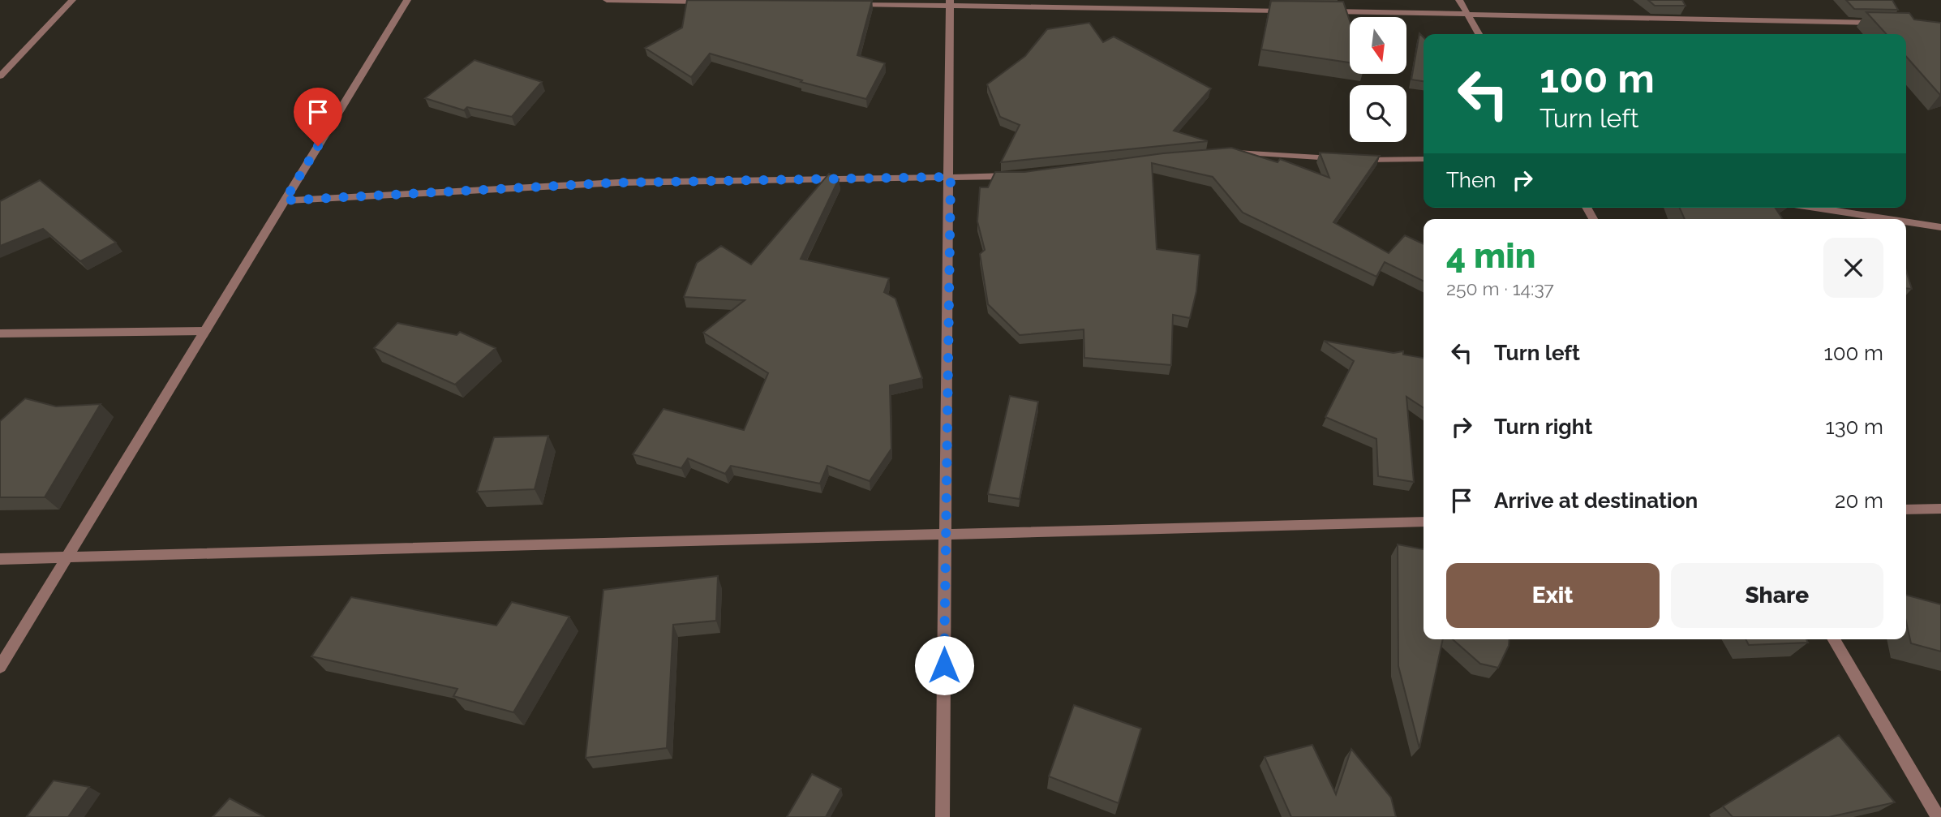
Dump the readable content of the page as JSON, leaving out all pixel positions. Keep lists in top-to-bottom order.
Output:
{
  "north": "bottom",
  "page": {
    "turn": ["100 m", "Turn left"],
    "then": "Then",
    "heading": ["4 min", "250 m · 14:37"],
    "list": [
      {
        "name": "Turn left",
        "value": "100 m"
      },
      {
        "name": "Turn right",
        "value": "130 m"
      },
      {
        "name": "Arrive at destination",
        "value": "20 m"
      }
    ],
    "buttons": ["Exit", "Share"]
  }
}
